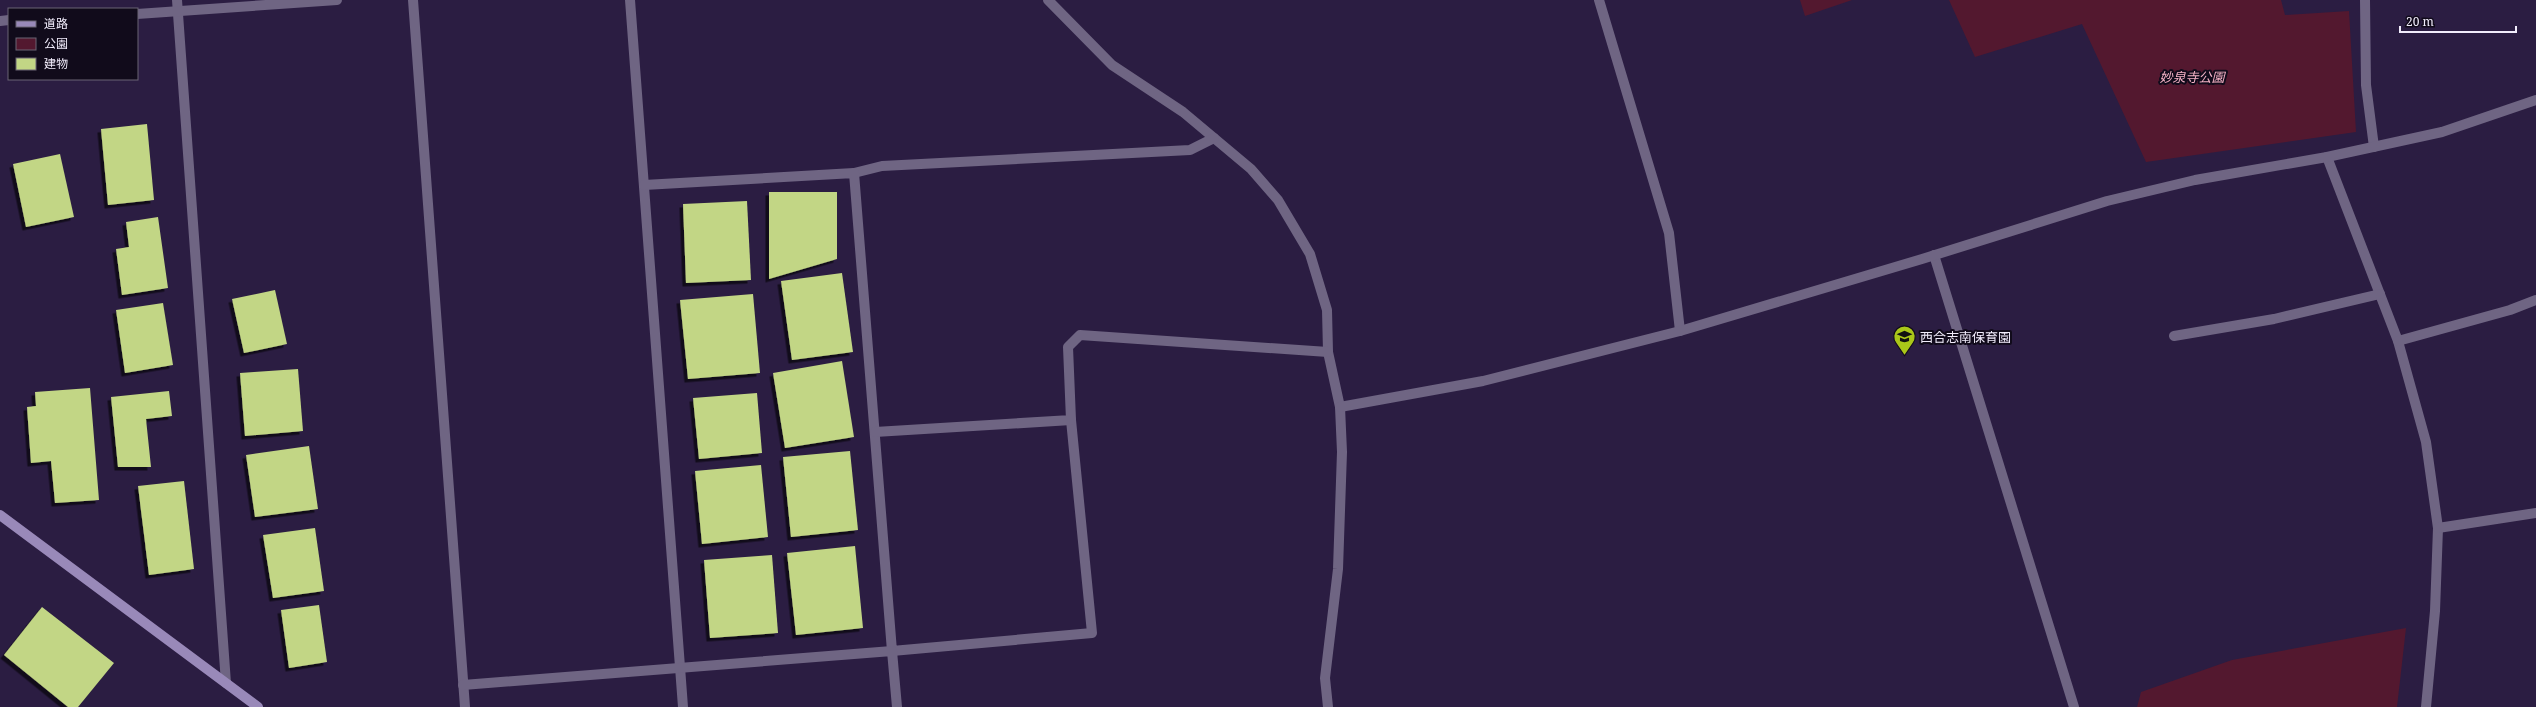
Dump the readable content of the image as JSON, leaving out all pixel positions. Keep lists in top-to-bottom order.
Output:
{
  "parks": ["妙泉寺公園"],
  "places": {
    "school or university": ["西合志南保育園"]
  },
  "legend": ["道路", "公園", "建物"],
  "scale_bar": "20 m"
}
